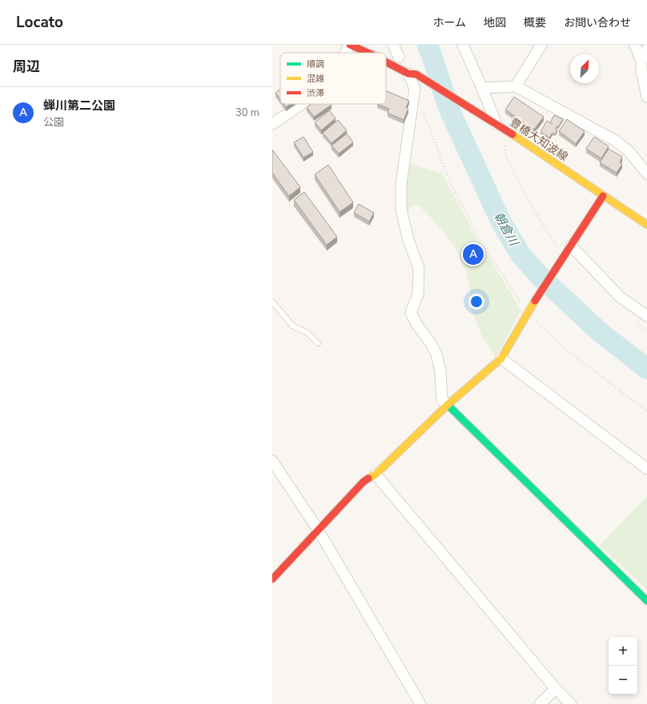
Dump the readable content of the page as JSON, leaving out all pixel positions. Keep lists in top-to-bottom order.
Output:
{
  "streets": {
    "street": ["豊橋大知波線"]
  },
  "water": ["朝倉川"],
  "legend": ["順調", "混雑", "渋滞"],
  "north": "top right",
  "page": {
    "header": "Locato",
    "nav": [
      "ホーム",
      "地図",
      "概要",
      "お問い合わせ"
    ],
    "heading": "周辺",
    "list": [
      {
        "mark": "A",
        "name": "蝉川第二公園",
        "note": "公園",
        "value": "30 m"
      }
    ],
    "pins": "A",
    "map_buttons": ["+", "−"]
  }
}
